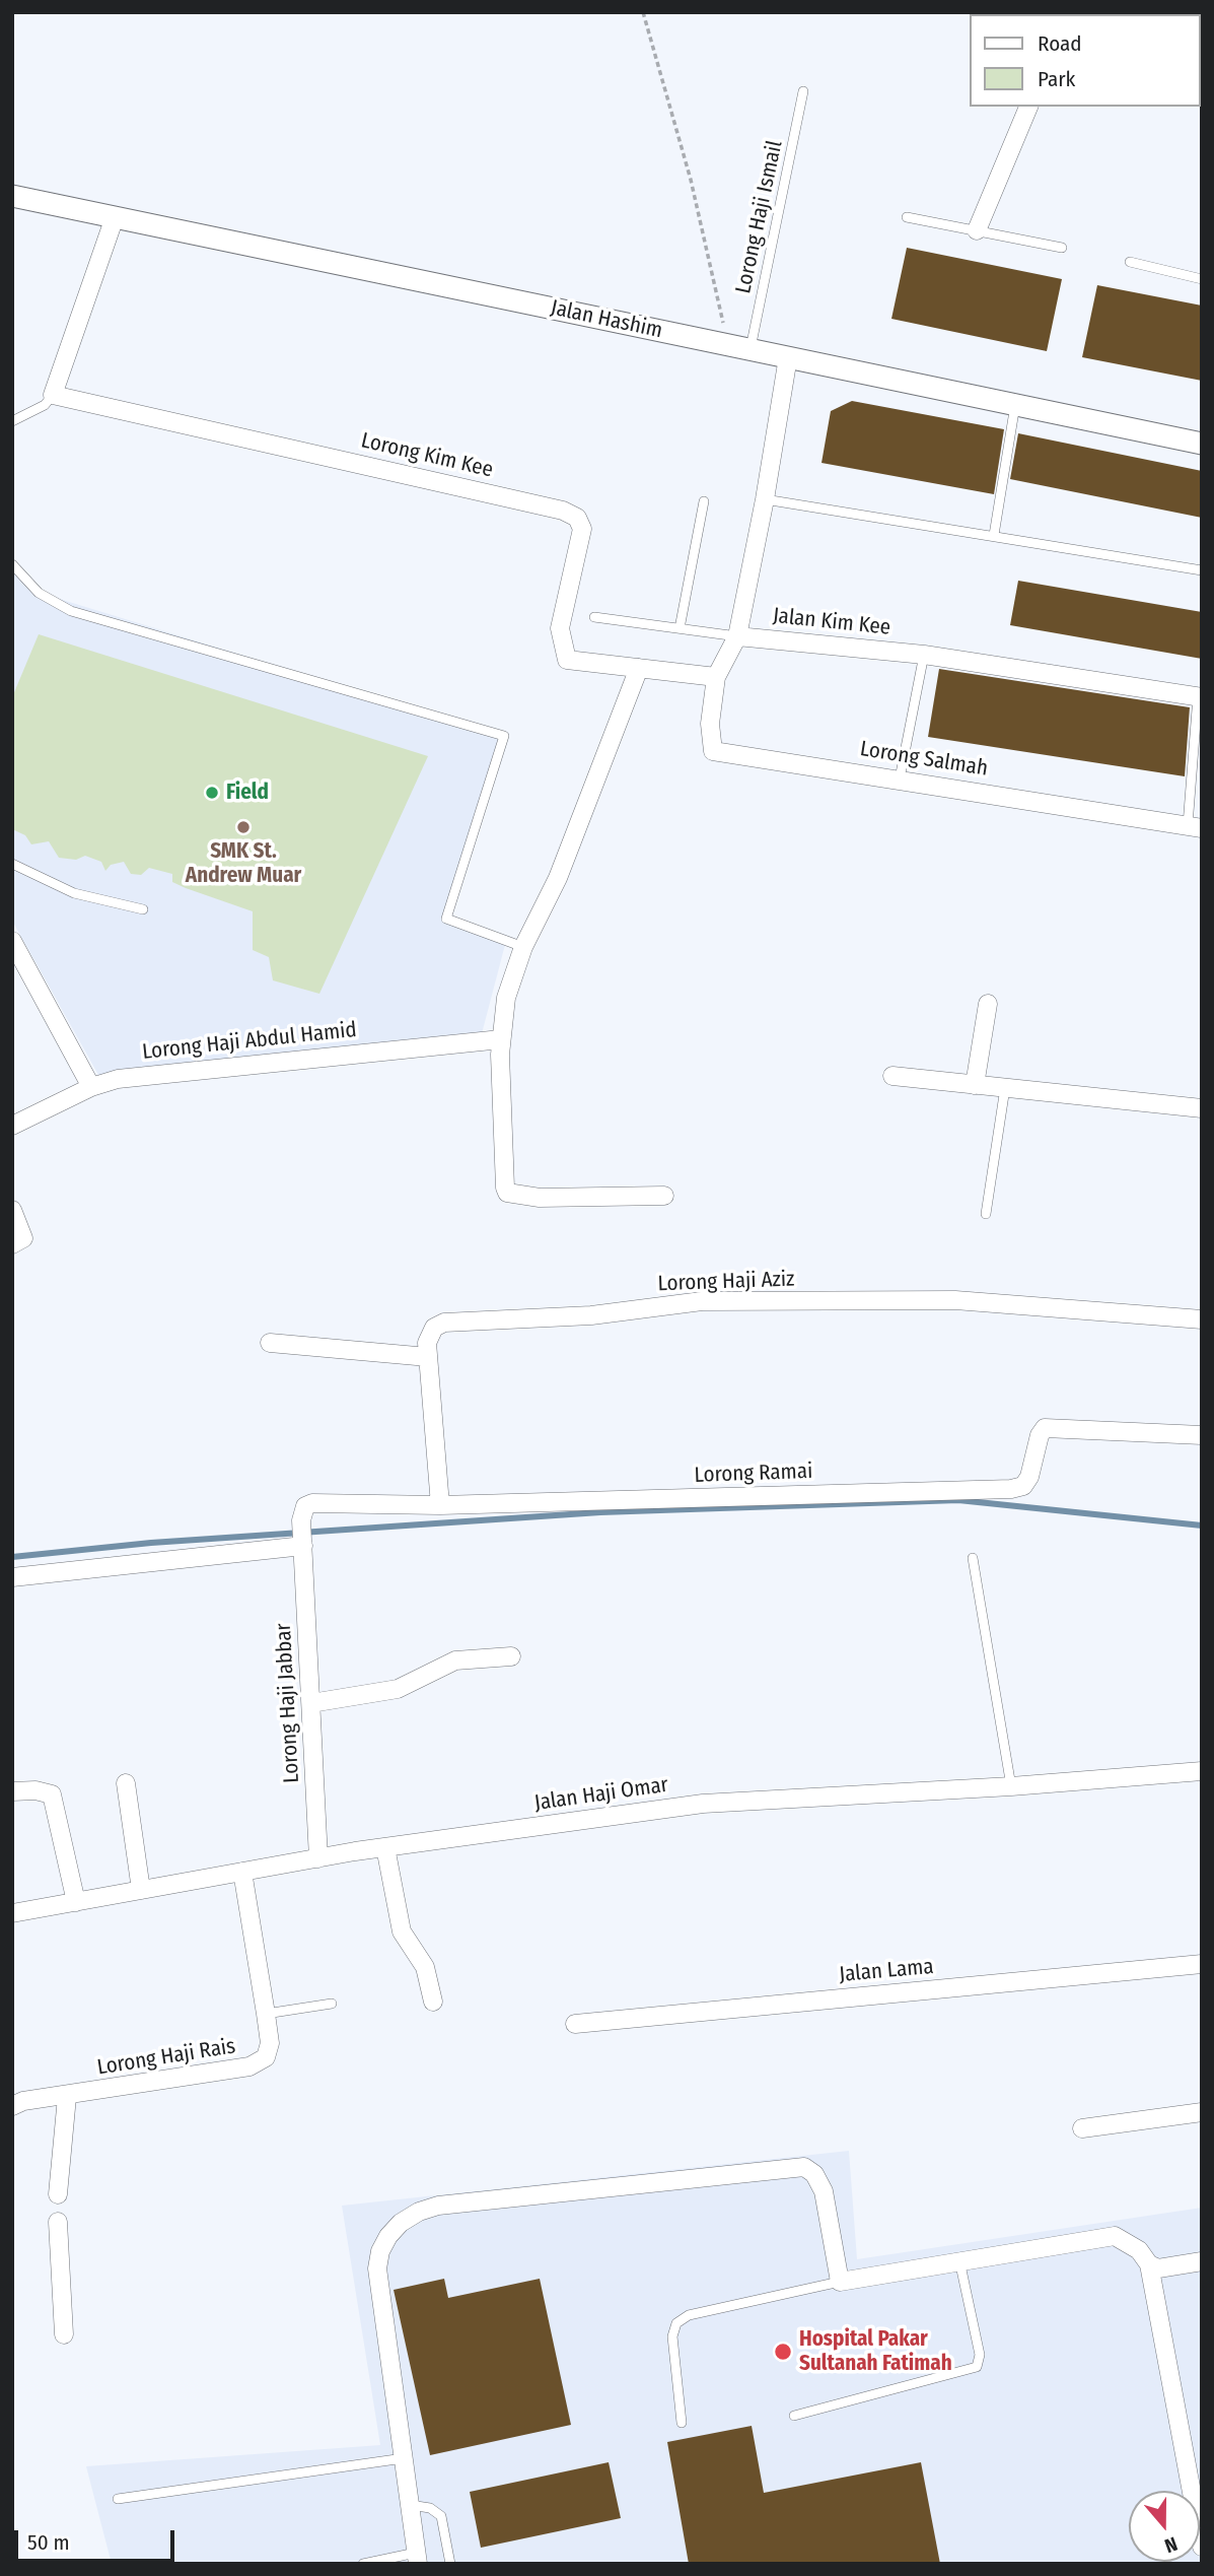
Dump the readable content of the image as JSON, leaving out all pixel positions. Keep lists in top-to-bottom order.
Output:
{
  "streets": {
    "street": [
      "Jalan Hashim",
      "Lorong Kim Kee",
      "Jalan Kim Kee",
      "Lorong Salmah",
      "Lorong Haji Abdul Hamid",
      "Lorong Haji Aziz",
      "Lorong Ramai",
      "Lorong Haji Jabbar",
      "Jalan Haji Omar",
      "Jalan Lama",
      "Lorong Haji Rais"
    ],
    "lane": ["Lorong Haji Ismail"]
  },
  "crossings": [
    ["Lorong Haji Ismail", "Jalan Hashim"],
    ["Jalan Hashim", "Jalan Kim Kee"],
    ["Lorong Haji Aziz", "Lorong Ramai"],
    ["Lorong Ramai", "Lorong Haji Jabbar"],
    ["Lorong Haji Jabbar", "Jalan Haji Omar"],
    ["Jalan Haji Omar", "Lorong Haji Rais"]
  ],
  "places": ["Field", "SMK St. Andrew Muar", "Hospital Pakar Sultanah Fatimah"],
  "legend": ["Road", "Park"],
  "scale_bar": "50 m",
  "north": "bottom"
}
